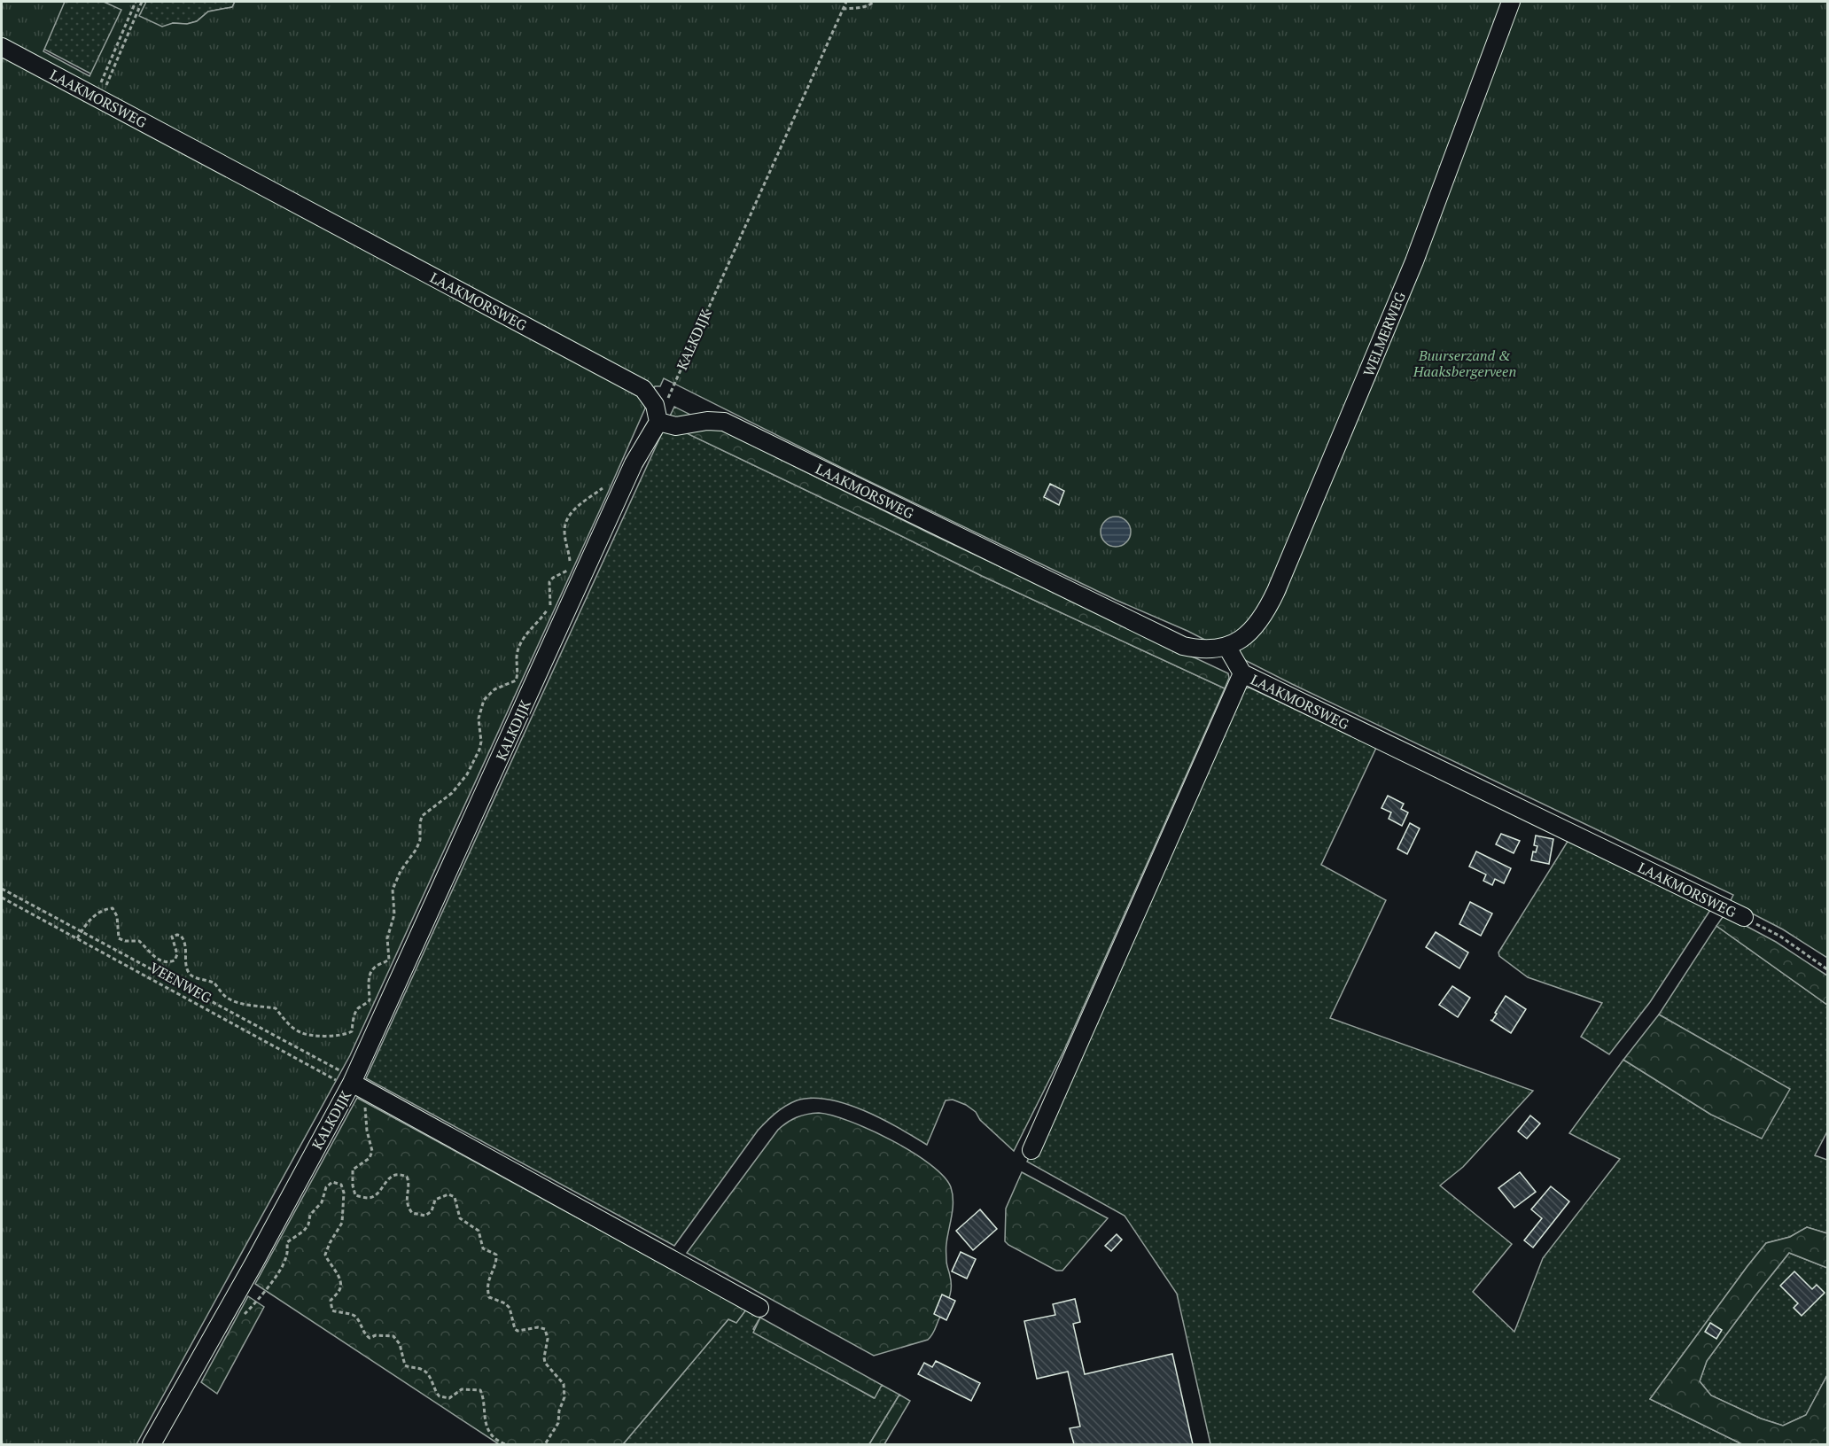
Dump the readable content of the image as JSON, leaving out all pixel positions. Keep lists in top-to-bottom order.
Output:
{
  "streets": {
    "street": ["LAAKMORSWEG", "WELMERWEG", "KALKDIJK"],
    "path": ["VEENWEG"]
  },
  "crossings": [
    ["LAAKMORSWEG", "WELMERWEG"],
    ["LAAKMORSWEG", "KALKDIJK"],
    ["KALKDIJK", "VEENWEG"]
  ],
  "parks": ["Buurserzand & Haaksbergerveen"]
}
